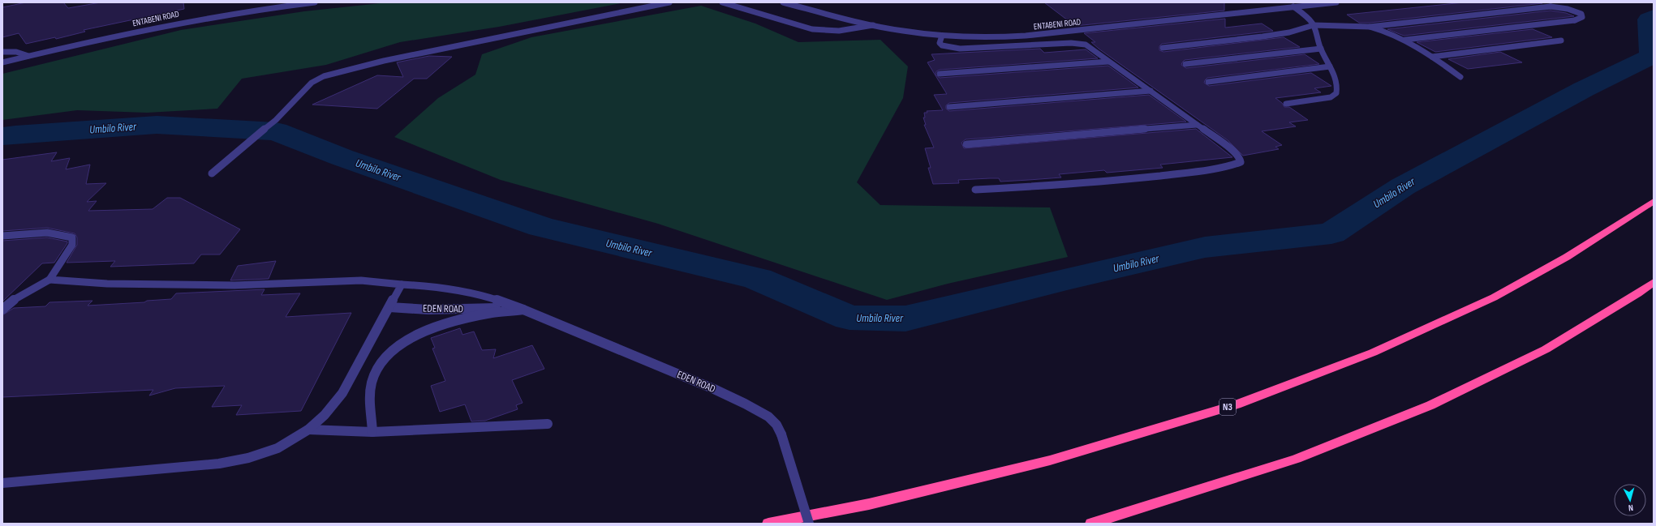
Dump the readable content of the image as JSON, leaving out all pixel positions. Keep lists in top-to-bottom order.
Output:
{
  "streets": {
    "highway": ["N3"],
    "street": ["ENTABENI ROAD", "EDEN ROAD"]
  },
  "water": ["Umbilo River"],
  "north": "bottom"
}
